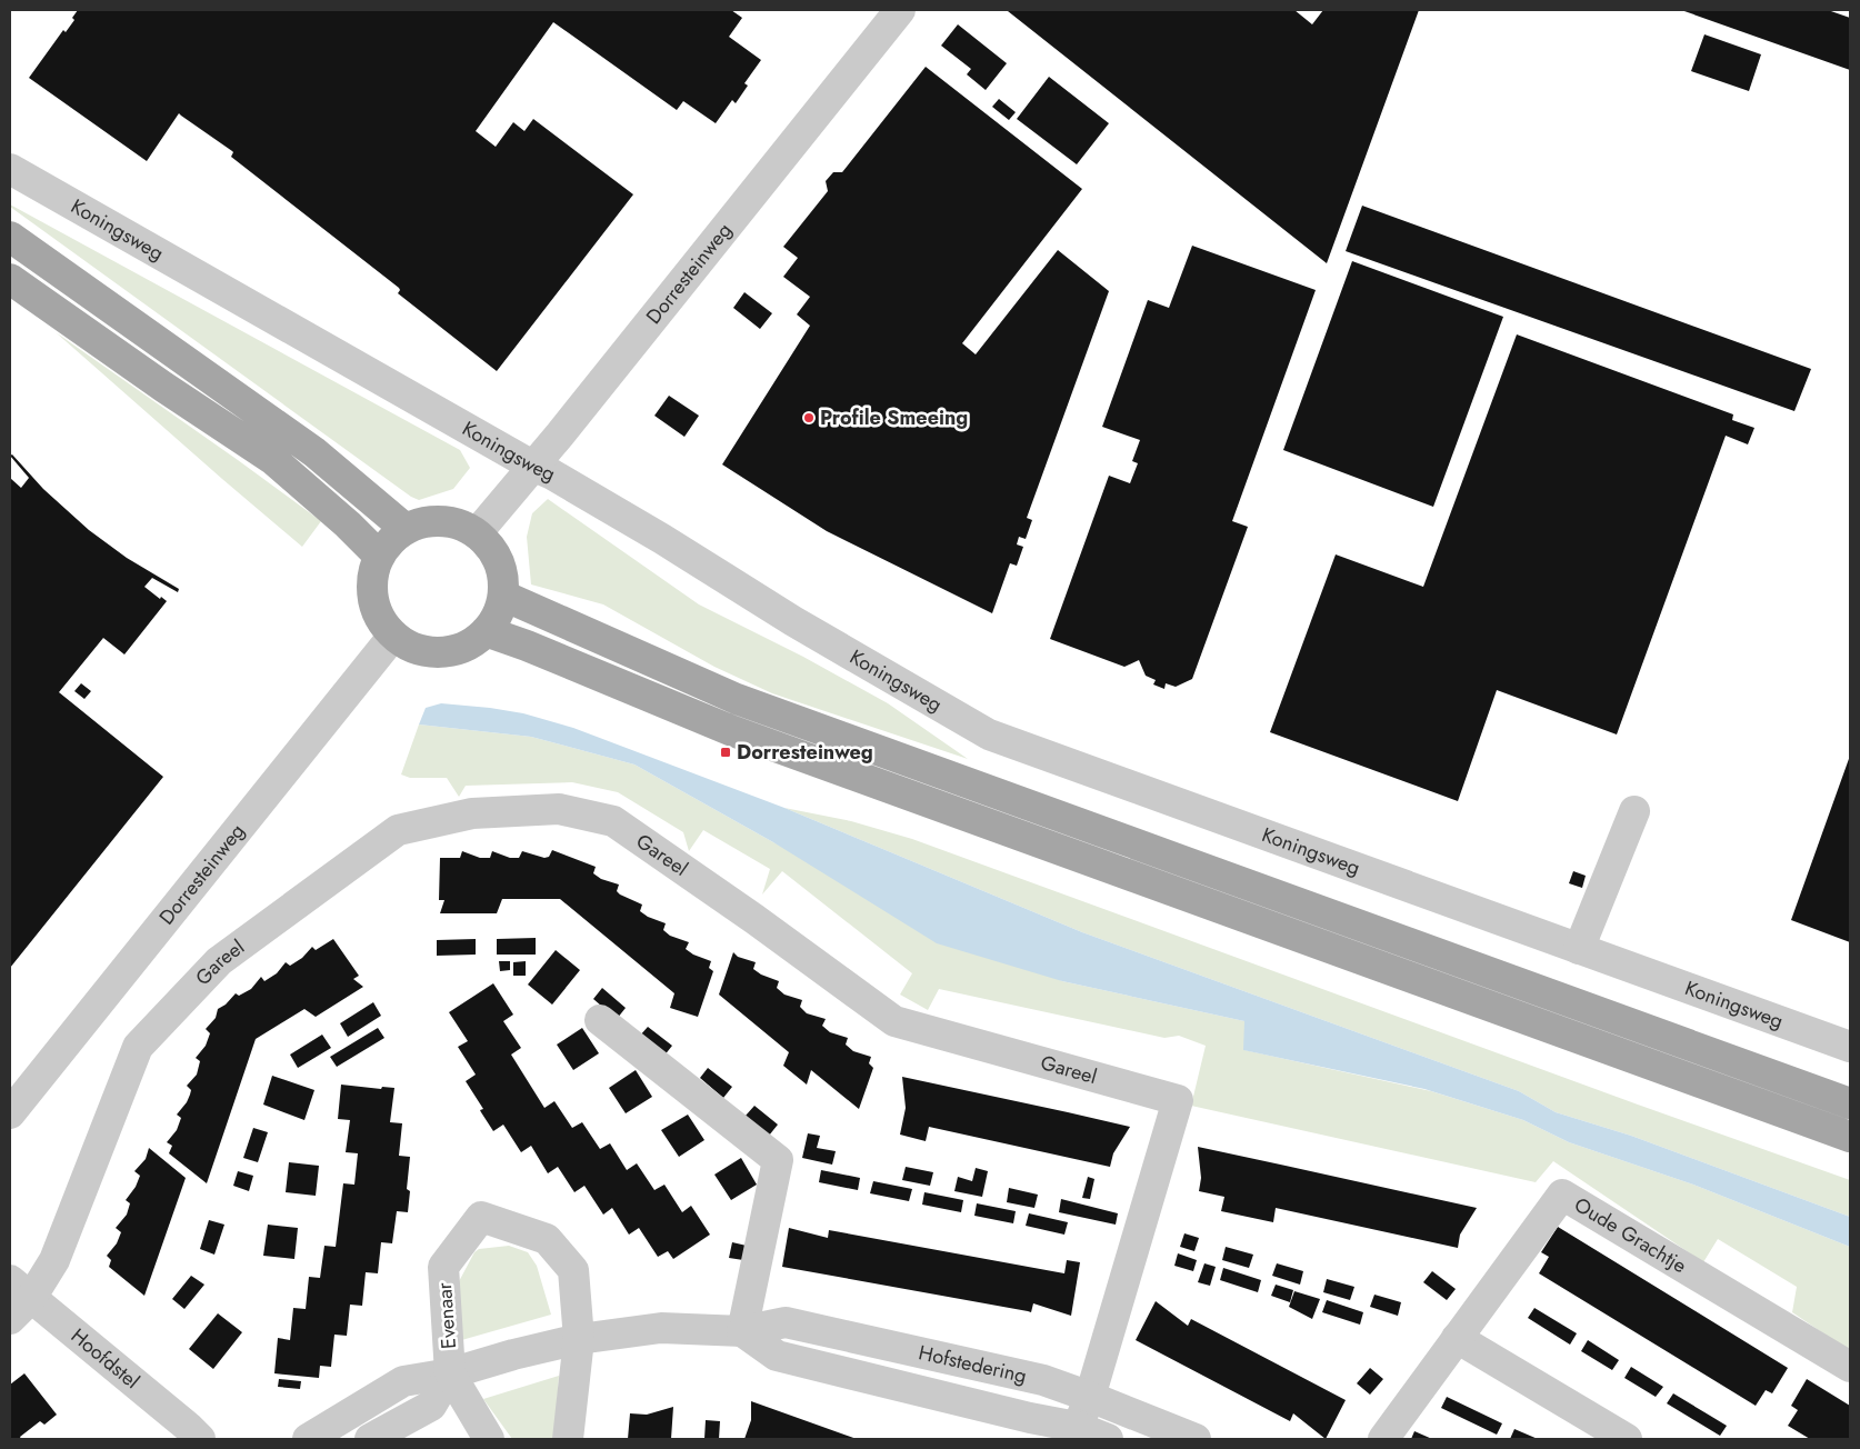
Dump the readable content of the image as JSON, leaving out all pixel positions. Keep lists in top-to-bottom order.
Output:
{
  "streets": {
    "street": [
      "Koningsweg",
      "Dorresteinweg",
      "Gareel",
      "Oude Grachtje",
      "Evenaar",
      "Hoofdstel",
      "Hofstedering"
    ]
  },
  "crossings": [
    ["Koningsweg", "Dorresteinweg"],
    ["Gareel", "Hoofdstel"],
    ["Gareel", "Hofstedering"],
    ["Evenaar", "Hofstedering"]
  ],
  "places": {
    "other": ["Profile Smeeing"],
    "transit": ["Dorresteinweg"]
  }
}
